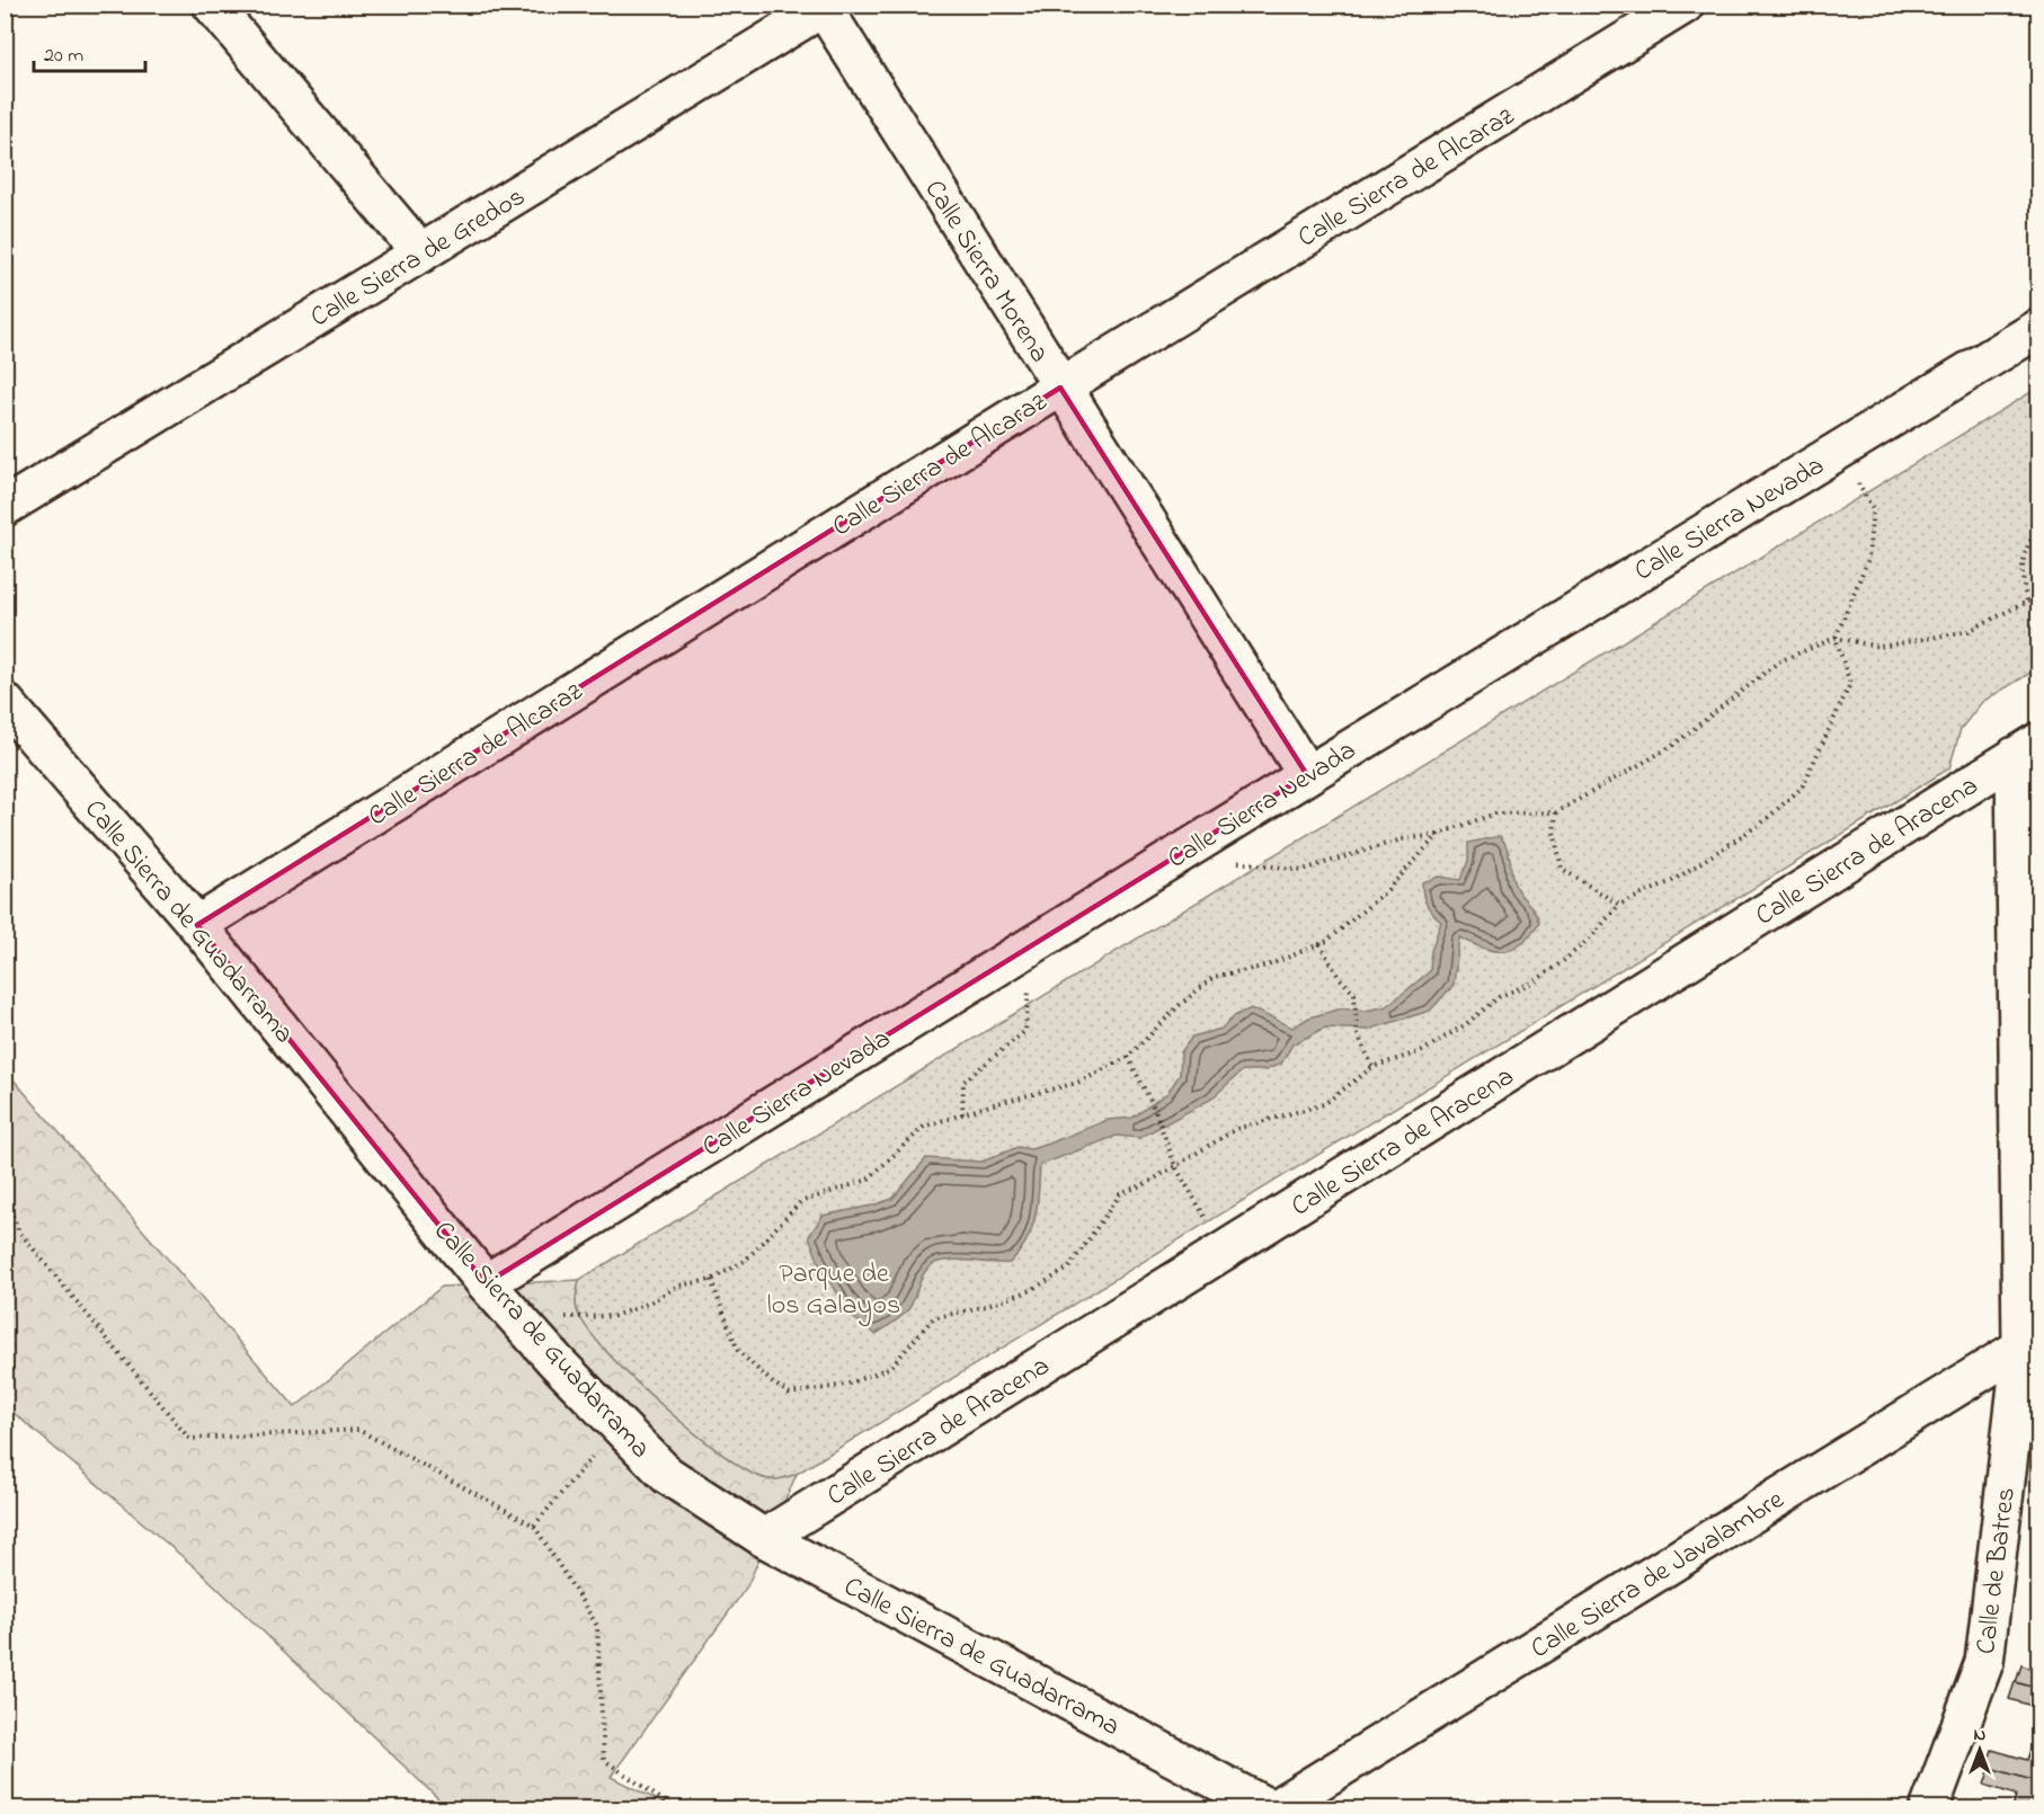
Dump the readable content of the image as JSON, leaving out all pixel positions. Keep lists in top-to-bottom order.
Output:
{
  "streets": {
    "street": [
      "Calle Sierra de Alcaraz",
      "Calle Sierra de Gredos",
      "Calle Sierra Morena",
      "Calle Sierra Nevada",
      "Calle Sierra de Aracena",
      "Calle Sierra de Guadarrama",
      "Calle de Batres",
      "Calle Sierra de Javalambre"
    ]
  },
  "crossings": [
    ["Calle Sierra de Alcaraz", "Calle Sierra Morena"],
    ["Calle Sierra de Alcaraz", "Calle Sierra de Guadarrama"],
    ["Calle Sierra de Gredos", "Calle Sierra Morena"],
    ["Calle Sierra Morena", "Calle Sierra Nevada"],
    ["Calle Sierra Nevada", "Calle Sierra de Guadarrama"],
    ["Calle Sierra de Aracena", "Calle Sierra de Guadarrama"],
    ["Calle Sierra de Aracena", "Calle de Batres"],
    ["Calle Sierra de Guadarrama", "Calle Sierra de Javalambre"],
    ["Calle de Batres", "Calle Sierra de Javalambre"]
  ],
  "parks": ["Parque de los Galayos"],
  "scale_bar": "20 m",
  "north": "top"
}
